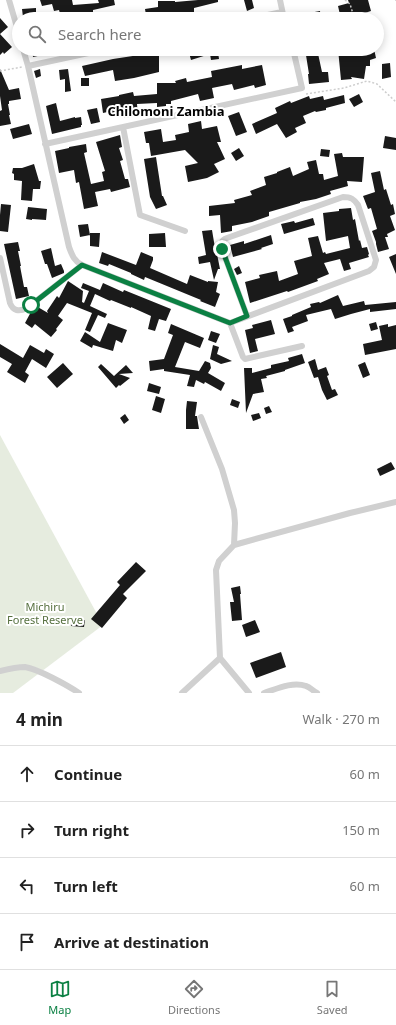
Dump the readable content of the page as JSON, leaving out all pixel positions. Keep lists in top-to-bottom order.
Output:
{
  "districts": ["Chilomoni Zambia"],
  "parks": ["Michiru Forest Reserve"],
  "page": {
    "search": "Search here",
    "heading": ["4 min", "Walk · 270 m"],
    "list": [
      ["Continue", "60 m"],
      ["Turn right", "150 m"],
      ["Turn left", "60 m"],
      "Arrive at destination"
    ],
    "nav": ["Map", "Directions", "Saved"]
  }
}
